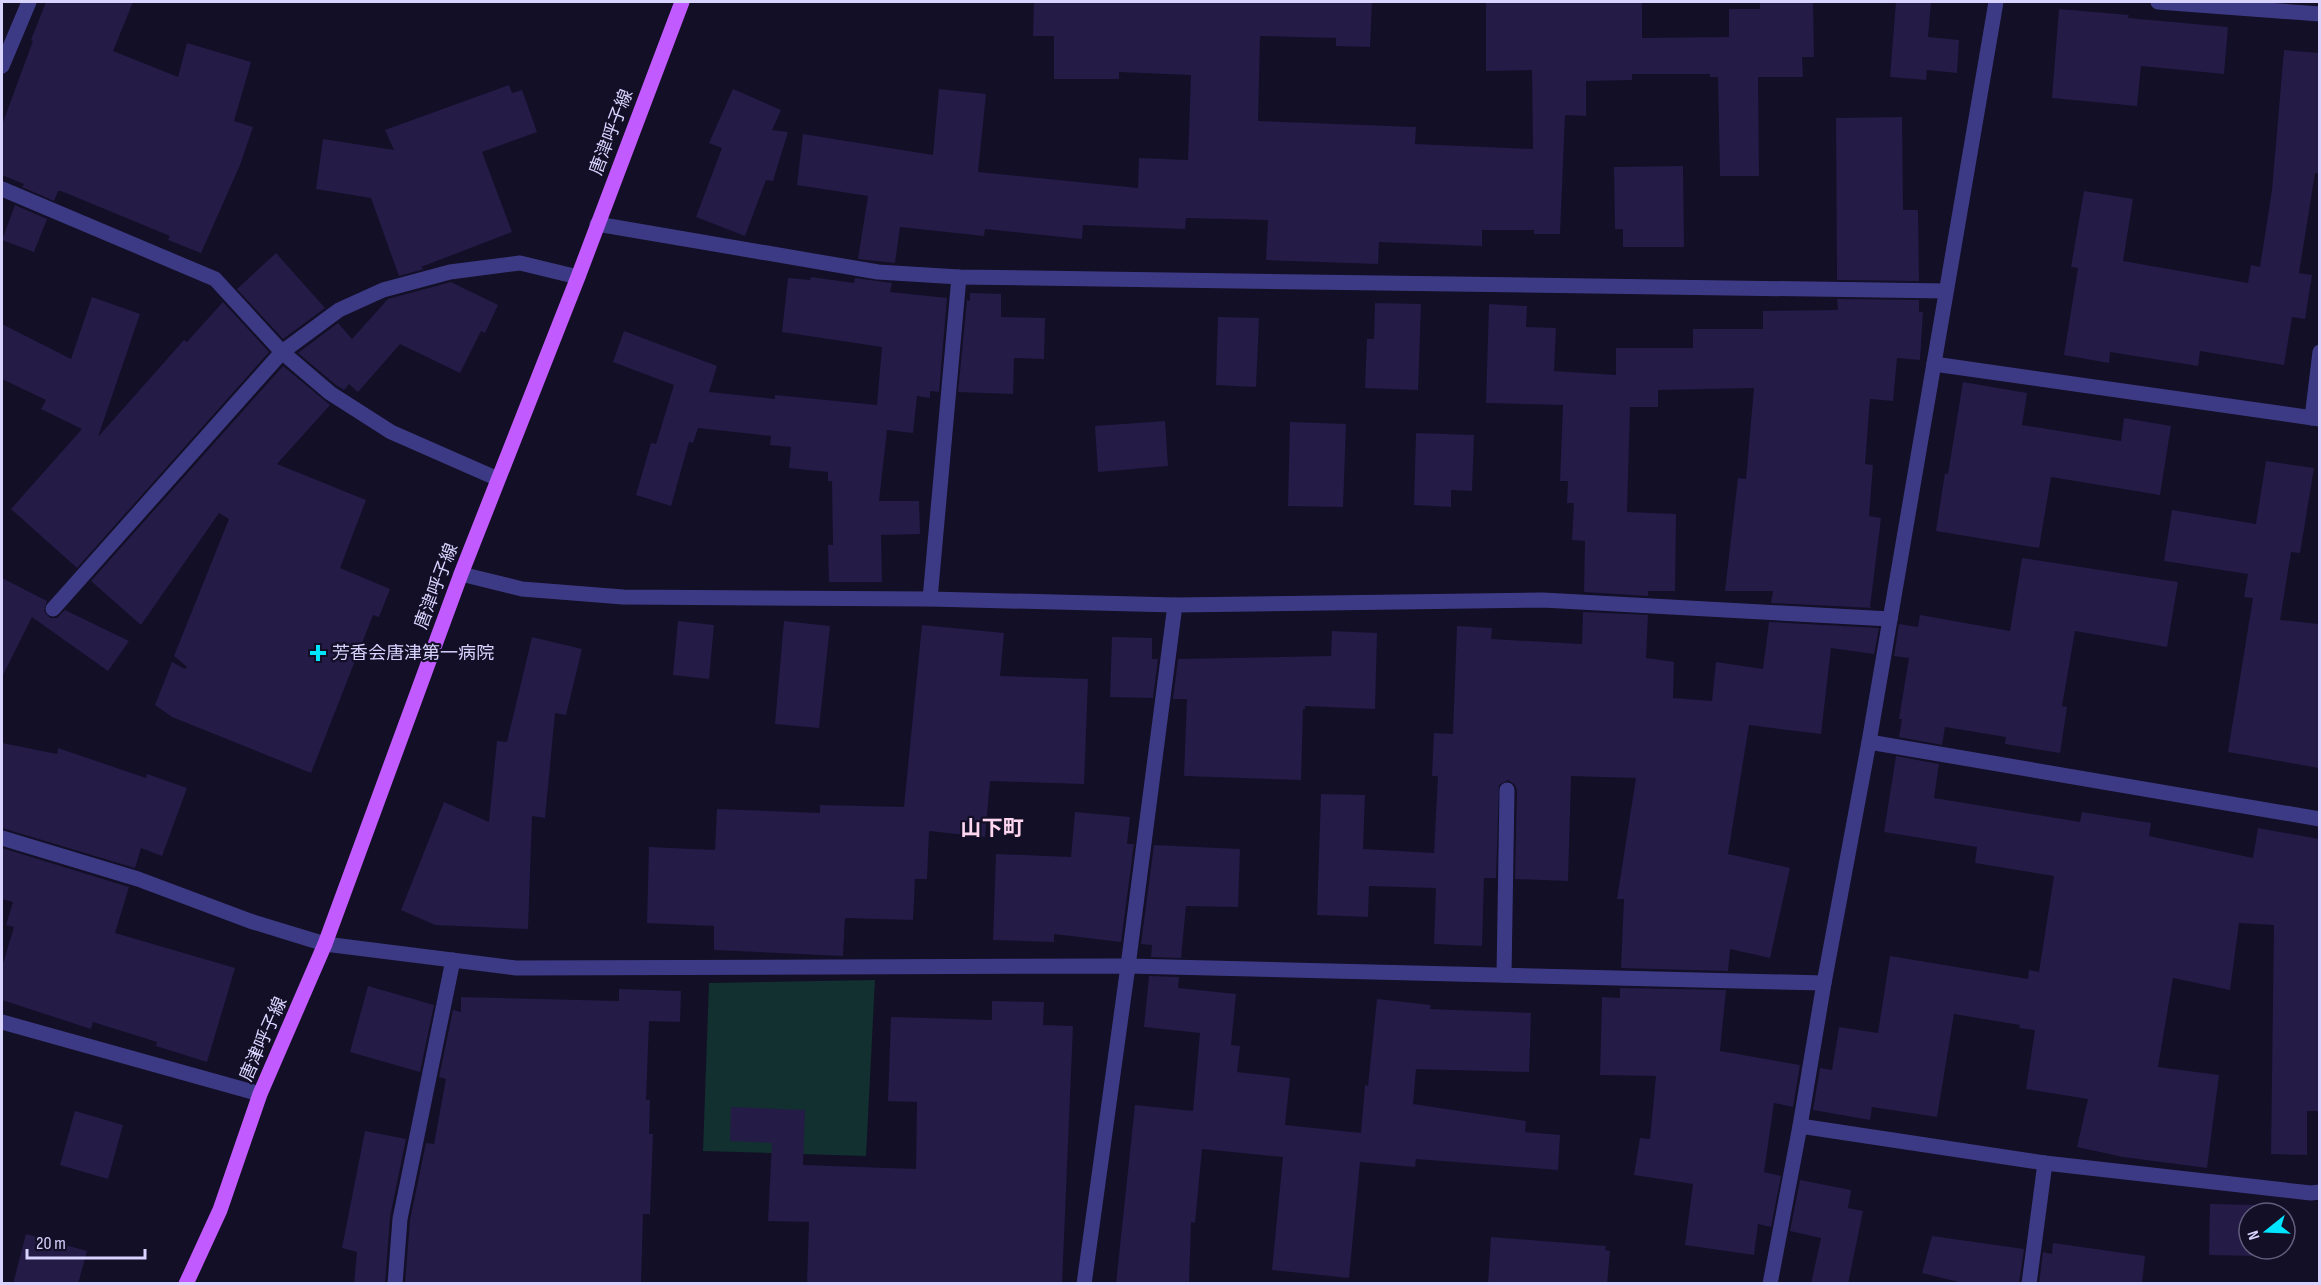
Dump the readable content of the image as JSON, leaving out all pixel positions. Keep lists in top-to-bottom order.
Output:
{
  "streets": {
    "main road": ["唐津呼子線"]
  },
  "districts": ["山下町"],
  "places": {
    "health": ["芳香会唐津第一病院"]
  },
  "scale_bar": "20 m",
  "north": "left"
}
